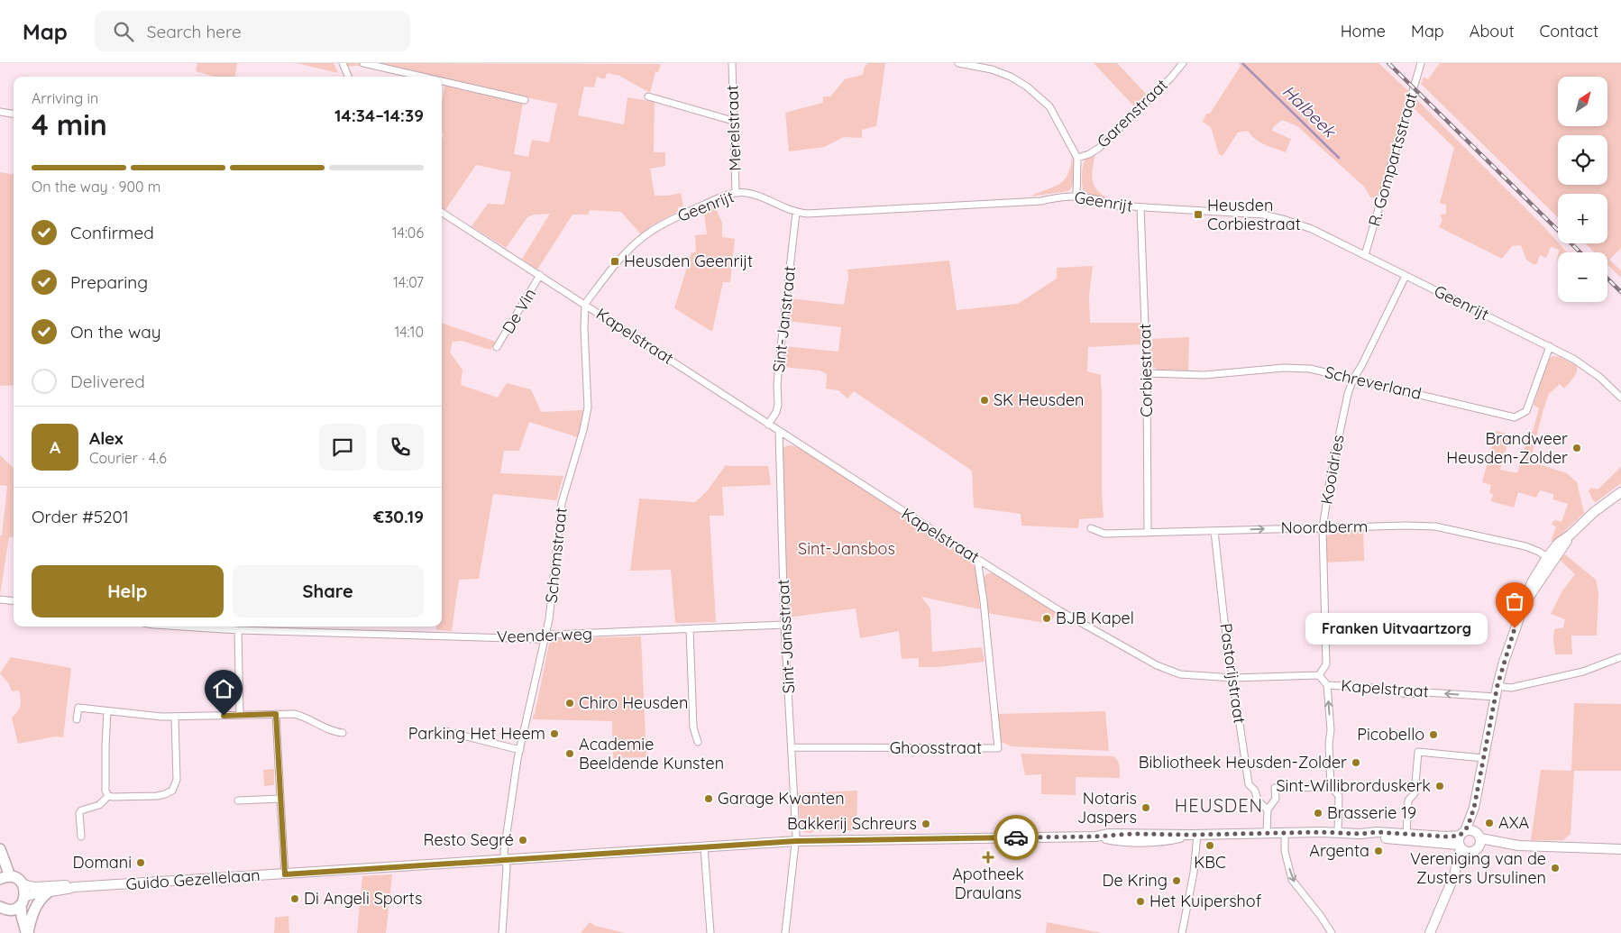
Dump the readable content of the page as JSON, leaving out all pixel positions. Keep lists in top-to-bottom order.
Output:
{
  "streets": {
    "main road": ["Guido Gezellelaan"],
    "street": [
      "Garenstraat",
      "Merelstraat",
      "R. Gompartsstraat",
      "Geenrijt",
      "De Vin",
      "Sint-Janstraat",
      "Kapelstraat",
      "Corbiestraat",
      "Schreverland",
      "Kooidries",
      "Noordberm",
      "Schomstraat",
      "Veenderweg",
      "Sint-Jansstraat",
      "Pastorijstraat",
      "Ghoosstraat"
    ]
  },
  "crossings": [
    ["Garenstraat", "Geenrijt"],
    ["Merelstraat", "Geenrijt"],
    ["R. Gompartsstraat", "Geenrijt"],
    ["Geenrijt", "Sint-Janstraat"],
    ["Geenrijt", "Kapelstraat"],
    ["Geenrijt", "Corbiestraat"],
    ["Geenrijt", "Schreverland"],
    ["Geenrijt", "Kooidries"],
    ["Geenrijt", "Schomstraat"],
    ["De Vin", "Kapelstraat"],
    ["Sint-Janstraat", "Kapelstraat"],
    ["Kapelstraat", "Kooidries"],
    ["Kapelstraat", "Schomstraat"],
    ["Kapelstraat", "Sint-Jansstraat"],
    ["Kapelstraat", "Pastorijstraat"],
    ["Kapelstraat", "Ghoosstraat"],
    ["Corbiestraat", "Schreverland"],
    ["Corbiestraat", "Noordberm"],
    ["Schreverland", "Kooidries"],
    ["Kooidries", "Noordberm"],
    ["Noordberm", "Pastorijstraat"],
    ["Schomstraat", "Veenderweg"],
    ["Schomstraat", "Guido Gezellelaan"],
    ["Veenderweg", "Sint-Jansstraat"],
    ["Sint-Jansstraat", "Ghoosstraat"],
    ["Sint-Jansstraat", "Guido Gezellelaan"]
  ],
  "districts": ["HEUSDEN"],
  "water": ["Halbeek"],
  "parks": ["Sint-Jansbos"],
  "places": {
    "transit": ["Heusden Corbiestraat", "Heusden Geenrijt"],
    "other": [
      "SK Heusden",
      "Brandweer Heusden-Zolder",
      "BJB Kapel",
      "Franken Uitvaartzorg",
      "Chiro Heusden",
      "Parking Het Heem",
      "Picobello",
      "Academie Beeldende Kunsten",
      "Bibliotheek Heusden-Zolder",
      "Sint-Willibrorduskerk",
      "Garage Kwanten",
      "Notaris Jaspers",
      "Brasserie 19",
      "AXA",
      "Bakkerij Schreurs",
      "Resto Segré",
      "KBC",
      "Argenta",
      "Domani",
      "Vereniging van de Zusters Ursulinen",
      "De Kring",
      "Di Angeli Sports",
      "Het Kuipershof"
    ],
    "health": ["Apotheek Draulans"]
  },
  "north": "top right",
  "page": {
    "header": "Map",
    "search": "Search here",
    "nav": [
      "Home",
      "Map",
      "About",
      "Contact"
    ],
    "map_buttons": ["+", "−"],
    "heading": ["4 min", "Arriving in", "14:34–14:39"],
    "panel": [
      "Alex",
      "Courier · 4.6",
      "Order #5201",
      "€30.19"
    ],
    "bar": "On the way · 900 m",
    "list": [
      ["Confirmed", "14:06"],
      ["Preparing", "14:07"],
      ["On the way", "14:10"],
      "Delivered"
    ],
    "round": "A",
    "buttons": ["Help", "Share"],
    "bubble": "Franken Uitvaartzorg"
  }
}
